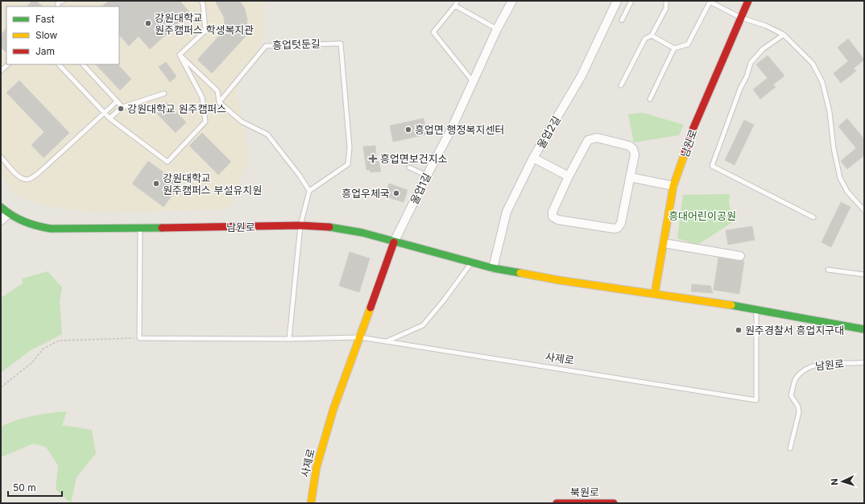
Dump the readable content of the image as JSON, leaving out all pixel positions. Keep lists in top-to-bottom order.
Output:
{
  "streets": {
    "street": [
      "울업2길",
      "남원로",
      "울업1길",
      "사제로",
      "북원로"
    ],
    "lane": ["흥업텃둔길"]
  },
  "crossings": [
    ["울업2길", "남원로"],
    ["남원로", "울업1길"],
    ["남원로", "사제로"],
    ["울업1길", "사제로"]
  ],
  "parks": ["흥대어린이공원"],
  "places": {
    "other": [
      "강원대학교 원주캠퍼스 학생복지관",
      "강원대학교 원주캠퍼스",
      "흥업면 행정복지센터",
      "강원대학교 원주캠퍼스 부설유치원",
      "흥업우체국",
      "원주경찰서 흥업지구대"
    ],
    "health": ["흥업면보건지소"]
  },
  "legend": ["Fast", "Slow", "Jam"],
  "scale_bar": "50 m",
  "north": "left"
}
